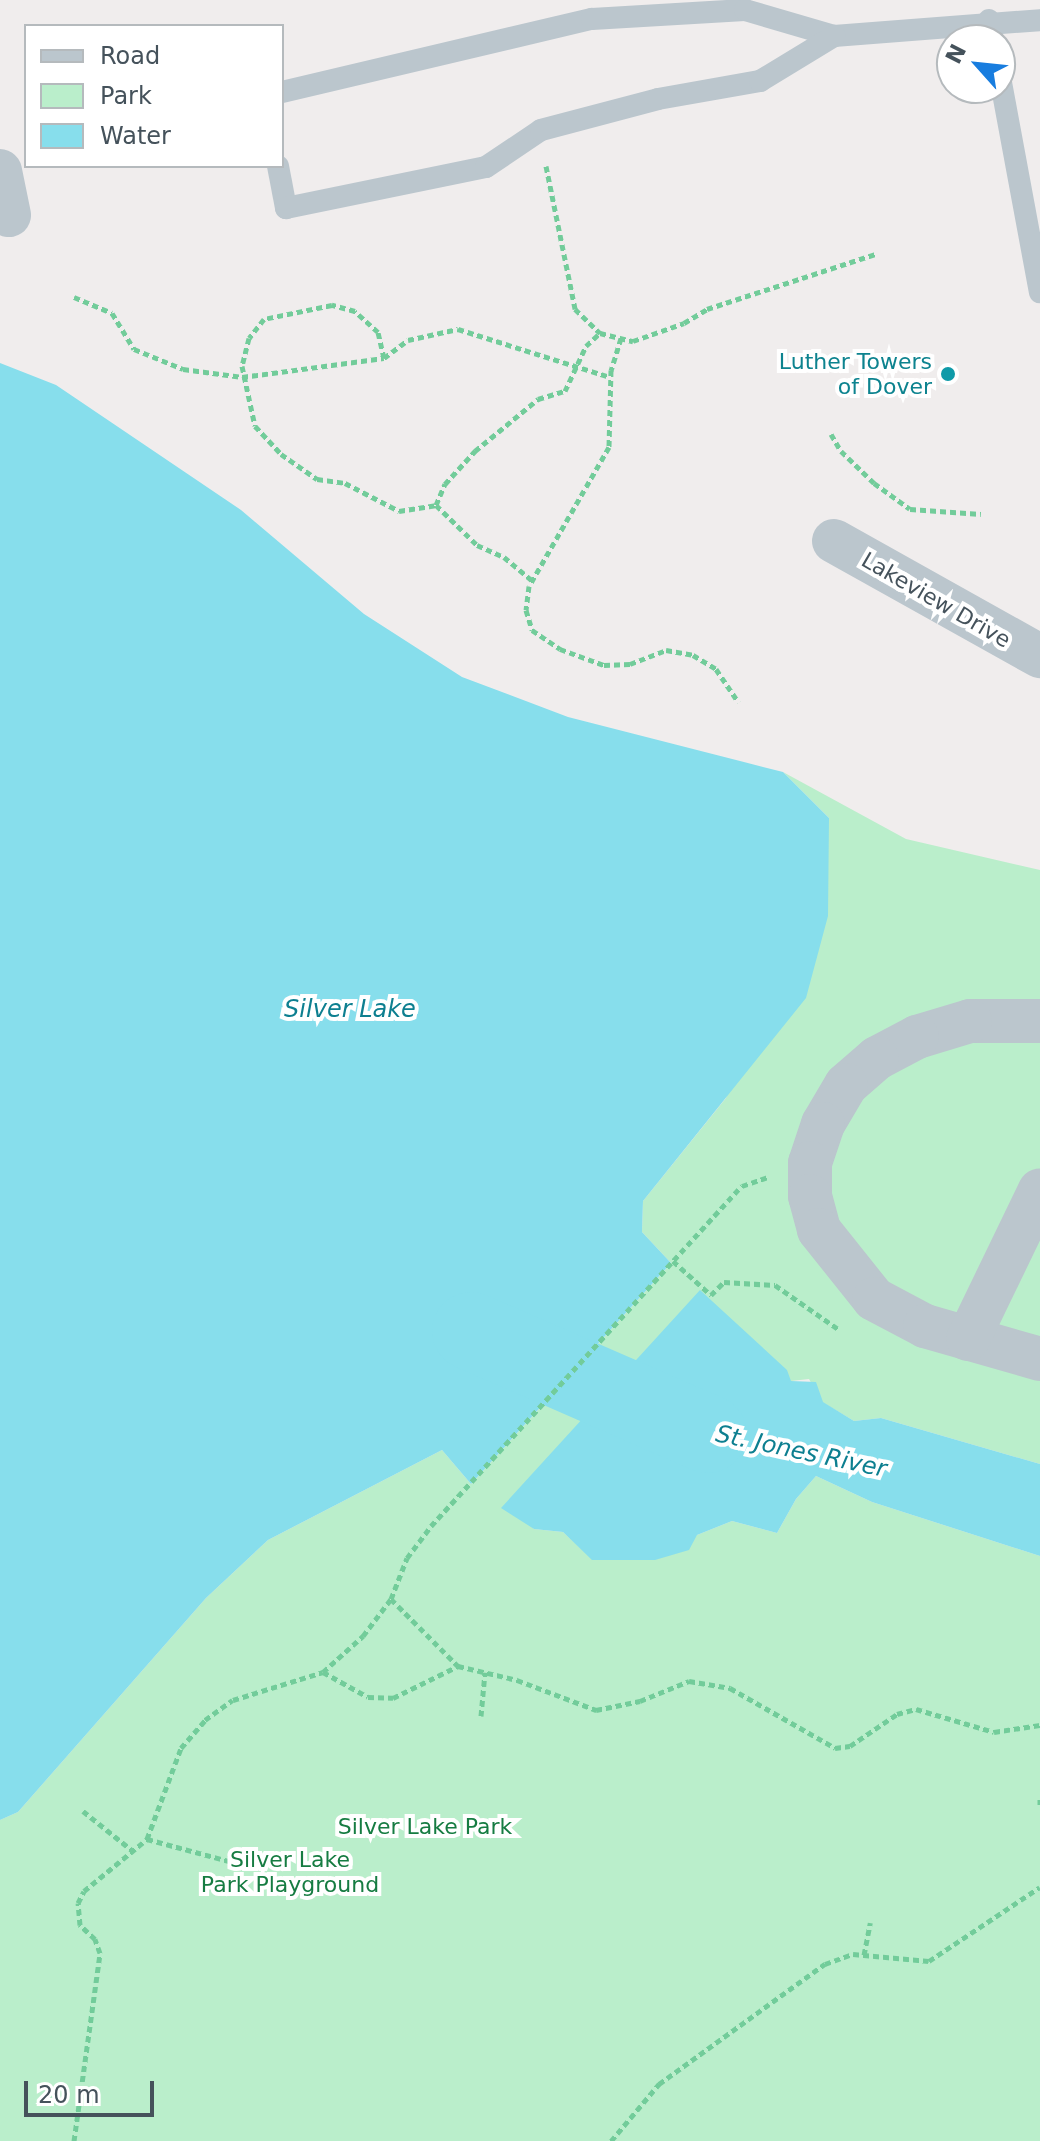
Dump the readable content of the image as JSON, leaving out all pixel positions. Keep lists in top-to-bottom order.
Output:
{
  "streets": {
    "street": ["Lakeview Drive"]
  },
  "water": ["Silver Lake", "St. Jones River"],
  "parks": ["Silver Lake Park", "Silver Lake Park Playground"],
  "places": ["Luther Towers of Dover"],
  "legend": ["Road", "Park", "Water"],
  "scale_bar": "20 m",
  "north": "top left"
}
